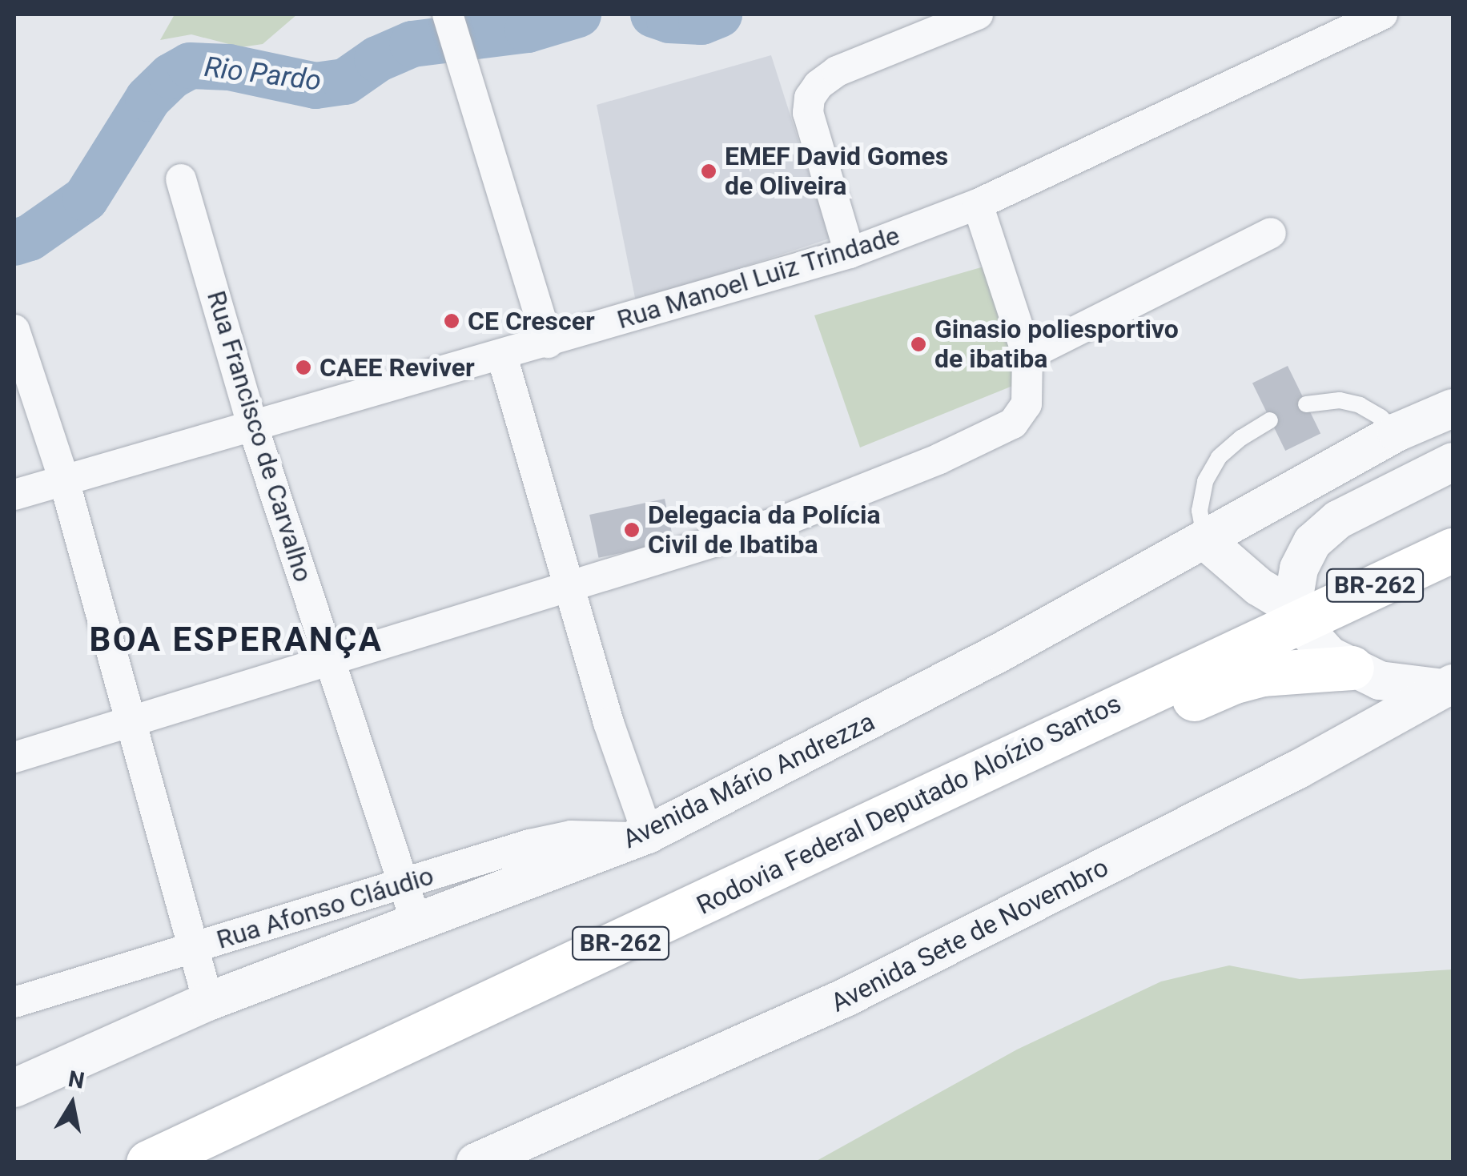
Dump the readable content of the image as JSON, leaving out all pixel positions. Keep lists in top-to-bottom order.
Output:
{
  "streets": {
    "highway": ["BR-262", "Rodovia Federal Deputado Aloízio Santos"],
    "street": [
      "Rua Manoel Luiz Trindade",
      "Rua Francisco de Carvalho",
      "Avenida Mário Andrezza",
      "Rua Afonso Cláudio",
      "Avenida Sete de Novembro"
    ]
  },
  "crossings": [
    ["Rua Manoel Luiz Trindade", "Rua Francisco de Carvalho"],
    ["Rua Francisco de Carvalho", "Avenida Mário Andrezza"],
    ["Rua Francisco de Carvalho", "Rua Afonso Cláudio"],
    ["Avenida Mário Andrezza", "Rua Afonso Cláudio"]
  ],
  "districts": ["BOA ESPERANÇA"],
  "water": ["Rio Pardo"],
  "places": [
    "EMEF David Gomes de Oliveira",
    "CE Crescer",
    "Ginasio poliesportivo de ibatiba",
    "CAEE Reviver",
    "Delegacia da Polícia Civil de Ibatiba"
  ],
  "north": "top"
}
